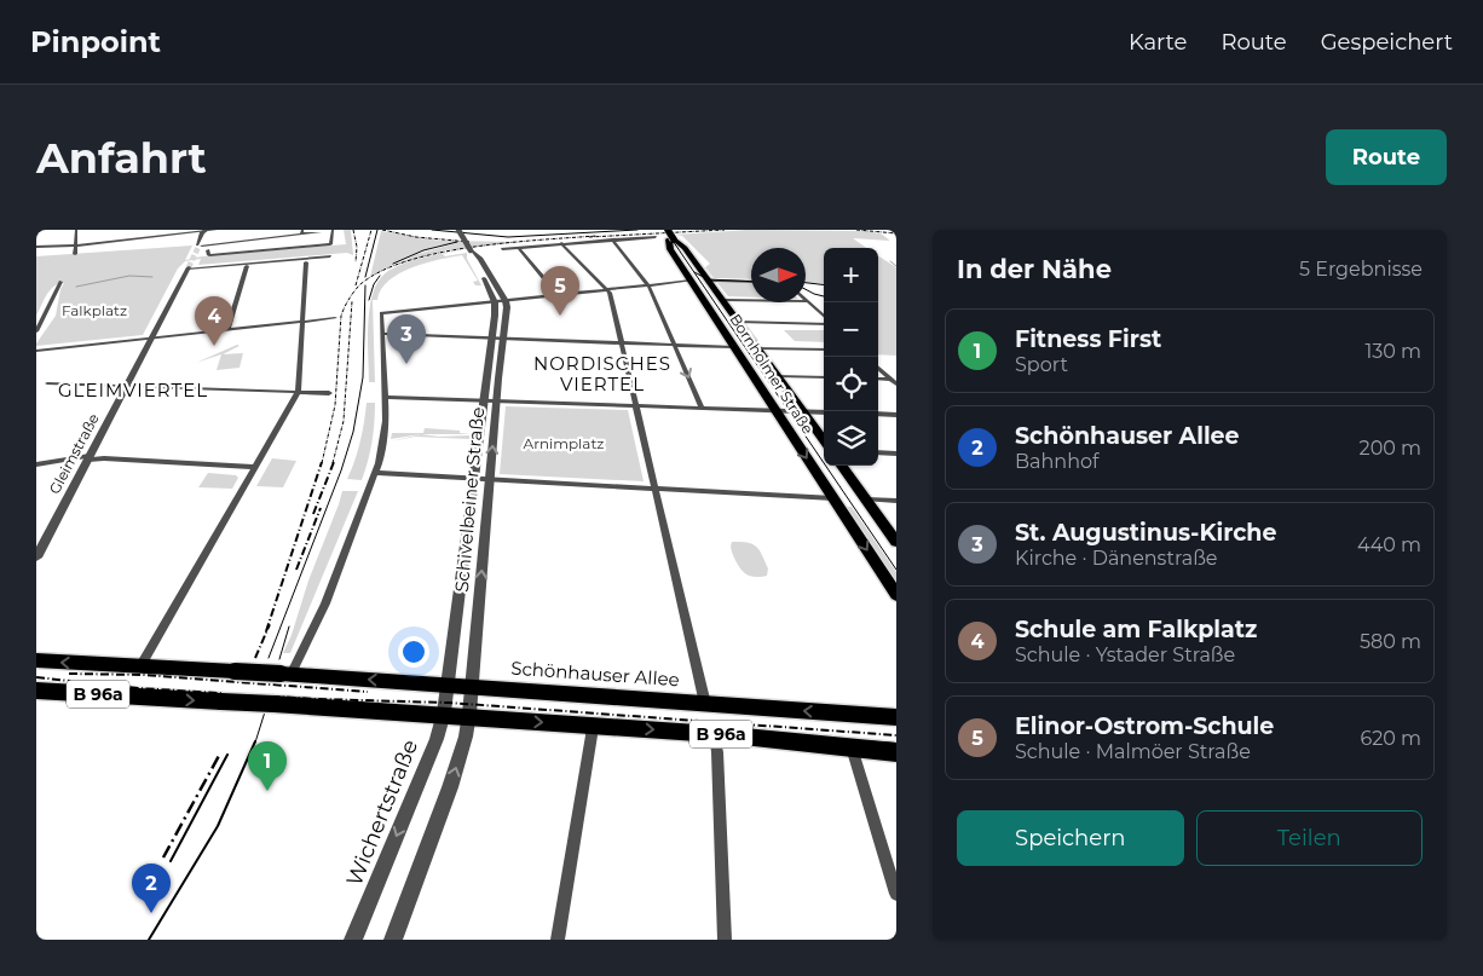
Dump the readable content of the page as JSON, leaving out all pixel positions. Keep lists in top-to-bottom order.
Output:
{
  "streets": {
    "main road": ["Bornholmer Straße", "Schönhauser Allee", "B 96a"],
    "street": ["Gleimstraße", "Schivelbeiner Straße", "Wichertstraße"]
  },
  "crossings": [
    ["Schivelbeiner Straße", "Schönhauser Allee"],
    ["Schivelbeiner Straße", "Wichertstraße"],
    ["Schönhauser Allee", "Wichertstraße"]
  ],
  "districts": ["NORDISCHES VIERTEL", "GLEIMVIERTEL"],
  "parks": ["Falkplatz", "Arnimplatz"],
  "north": "right",
  "page": {
    "header": "Pinpoint",
    "nav": ["Karte", "Route", "Gespeichert"],
    "buttons": [
      "Route",
      ["Speichern", "Teilen"]
    ],
    "title": "Anfahrt",
    "heading": ["In der Nähe", "5 Ergebnisse"],
    "map_buttons": ["+", "−"],
    "pins": [
      "5",
      "4",
      "3",
      "1",
      "2"
    ],
    "list": [
      {
        "mark": "1",
        "name": "Fitness First",
        "note": "Sport",
        "value": "130 m"
      },
      {
        "mark": "2",
        "name": "Schönhauser Allee",
        "note": "Bahnhof",
        "value": "200 m"
      },
      {
        "mark": "3",
        "name": "St. Augustinus-Kirche",
        "note": "Kirche · Dänenstraße",
        "value": "440 m"
      },
      {
        "mark": "4",
        "name": "Schule am Falkplatz",
        "note": "Schule · Ystader Straße",
        "value": "580 m"
      },
      {
        "mark": "5",
        "name": "Elinor-Ostrom-Schule",
        "note": "Schule · Malmöer Straße",
        "value": "620 m"
      }
    ]
  }
}
